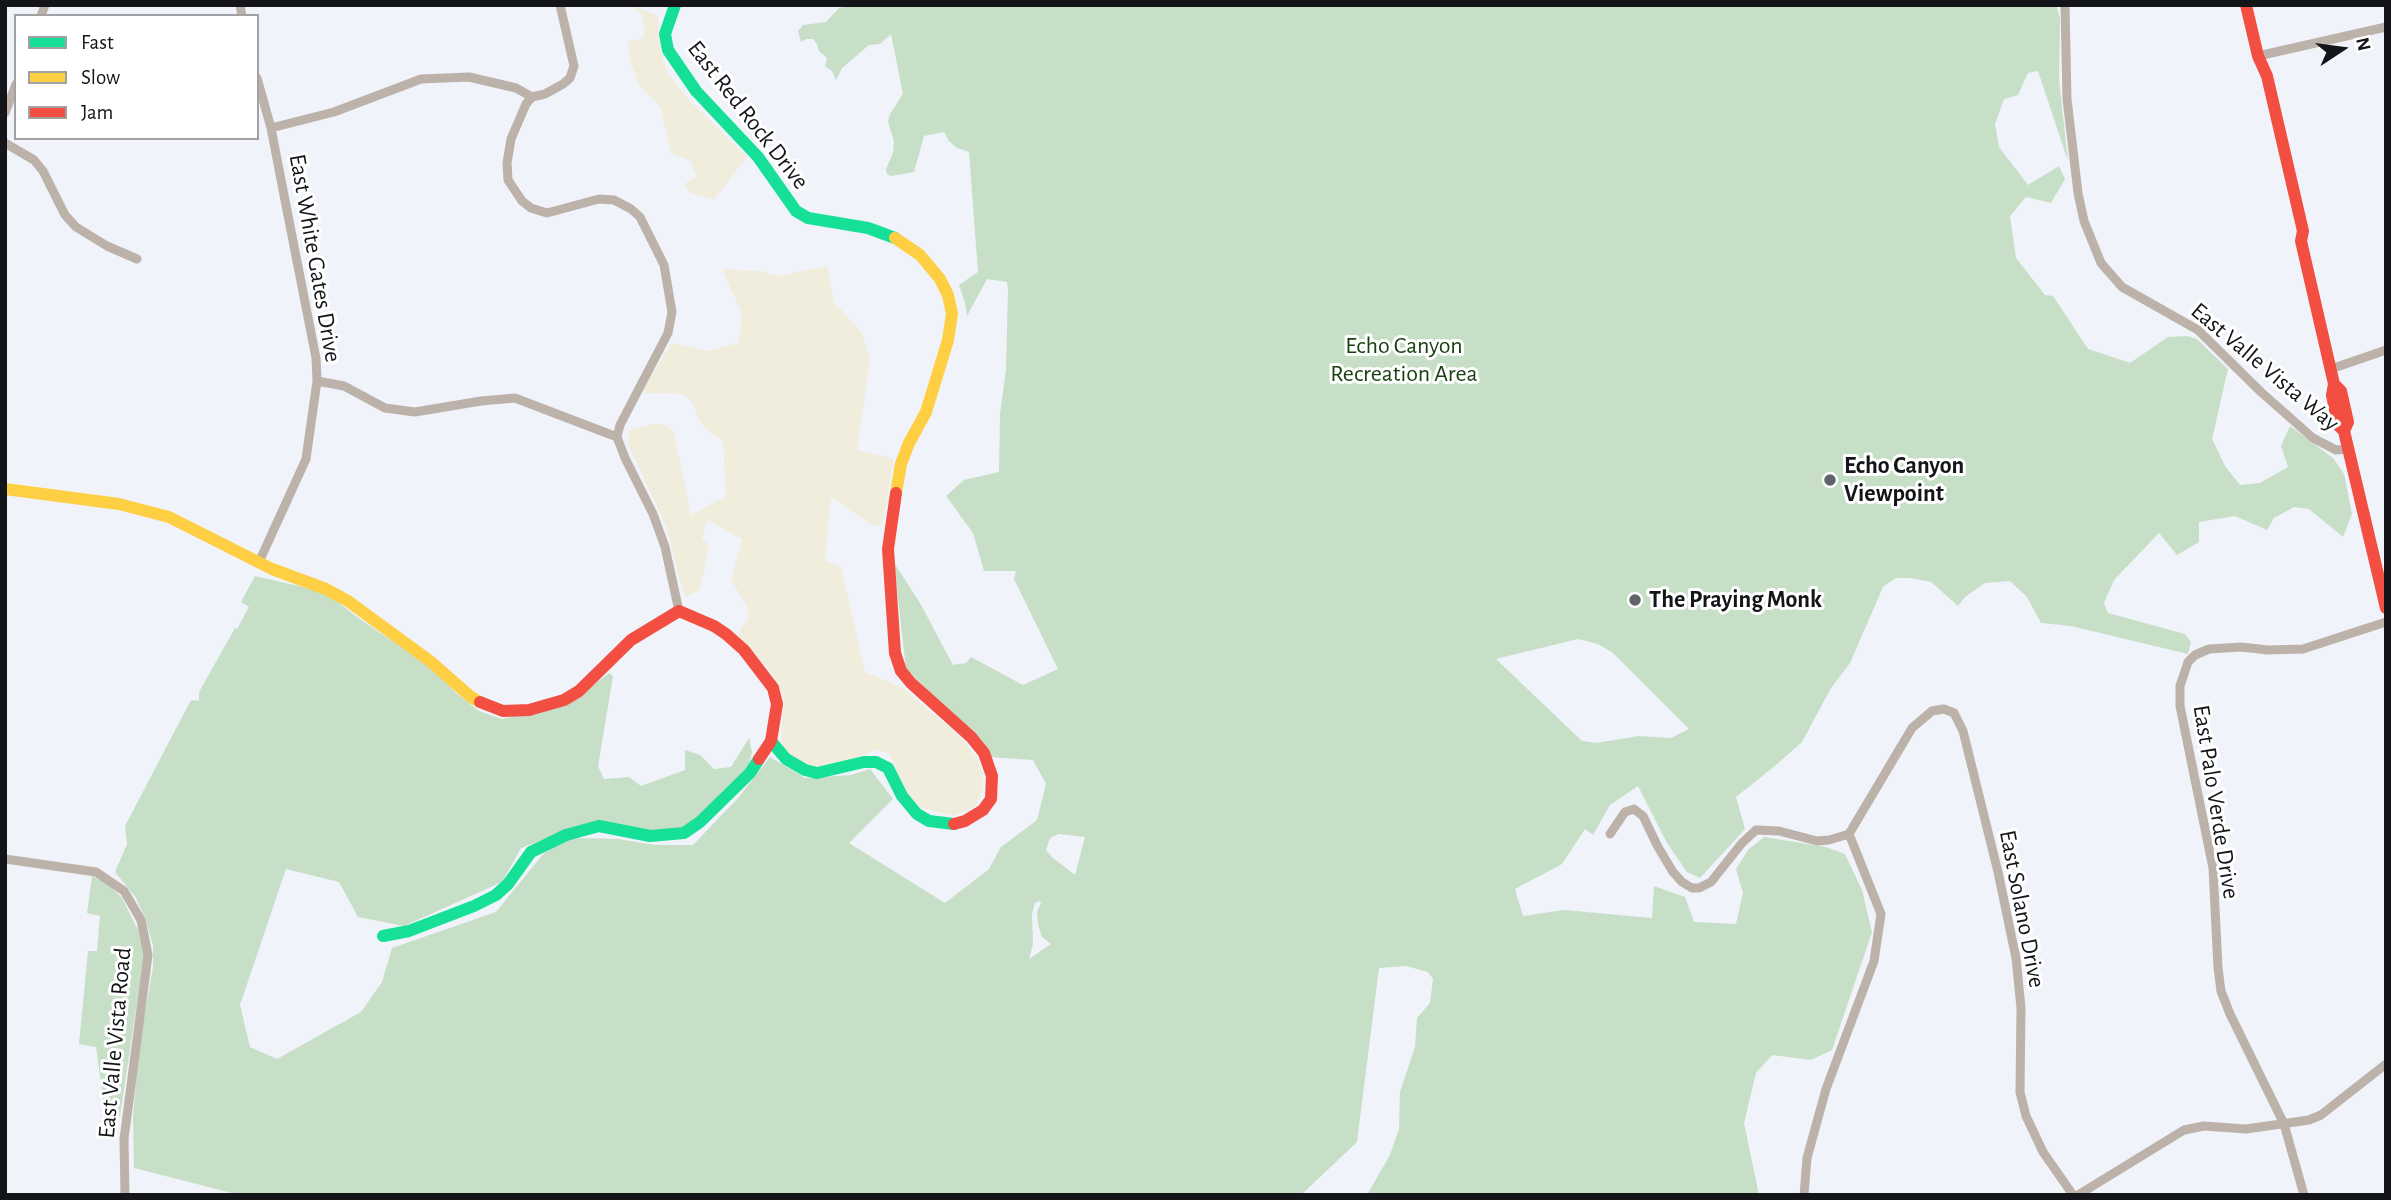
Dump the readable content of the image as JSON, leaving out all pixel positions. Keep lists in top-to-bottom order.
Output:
{
  "streets": {
    "street": [
      "East Red Rock Drive",
      "East White Gates Drive",
      "East Valle Vista Way",
      "East Palo Verde Drive",
      "East Solano Drive",
      "East Valle Vista Road"
    ]
  },
  "parks": ["Echo Canyon Recreation Area"],
  "places": ["Echo Canyon Viewpoint", "The Praying Monk"],
  "legend": ["Fast", "Slow", "Jam"],
  "north": "right"
}
